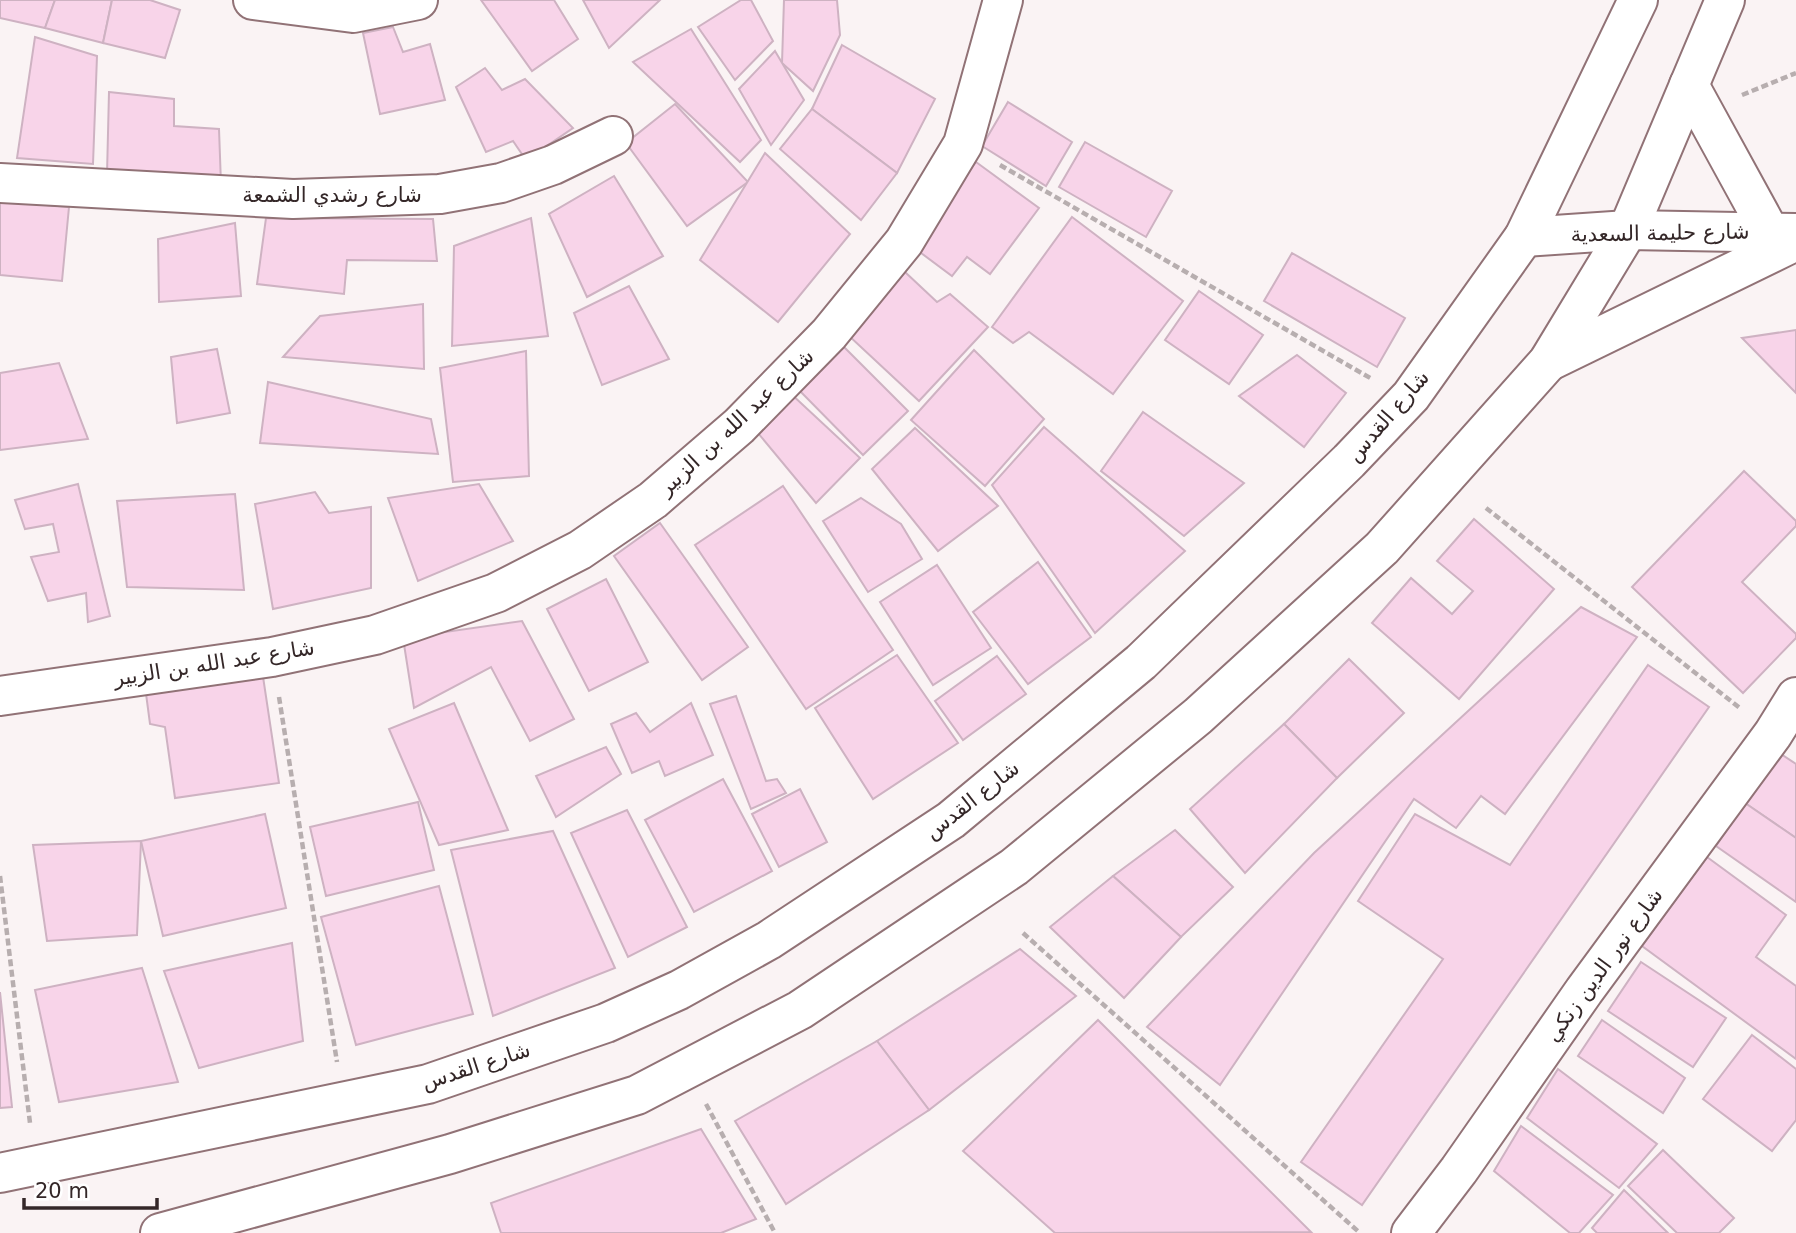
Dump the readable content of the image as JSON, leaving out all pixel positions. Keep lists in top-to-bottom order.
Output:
{
  "streets": {
    "main road": [
      "شارع رشدي الشمعة",
      "شارع حليمة السعدية",
      "شارع القدس",
      "شارع عبد الله بن الزبير",
      "شارع نور الدين زنكي"
    ]
  },
  "crossings": [
    ["شارع حليمة السعدية", "شارع القدس"]
  ],
  "scale_bar": "20 m"
}
